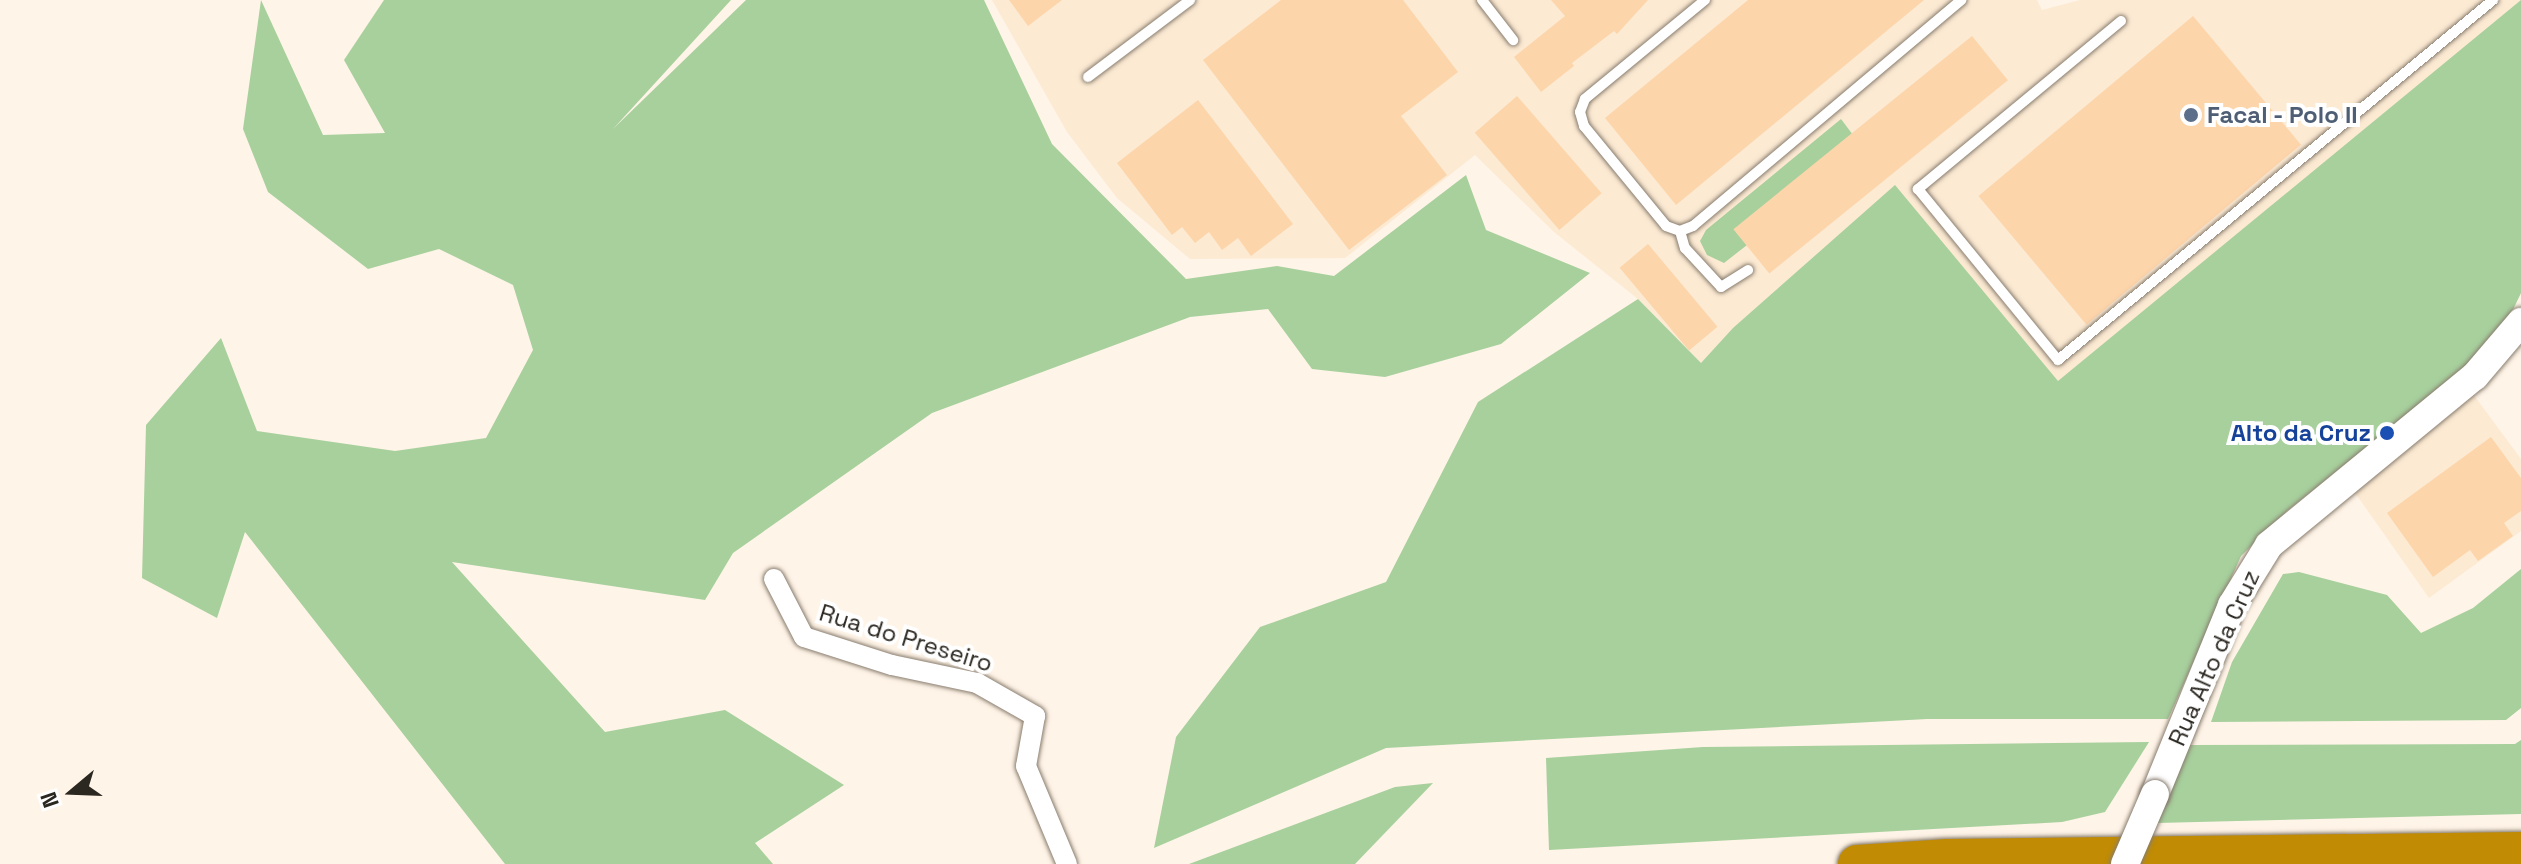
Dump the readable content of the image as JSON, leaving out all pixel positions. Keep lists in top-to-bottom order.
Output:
{
  "streets": {
    "street": ["Rua do Preseiro", "Rua Alto da Cruz"]
  },
  "places": ["Facal - Polo II", "Alto da Cruz"],
  "north": "left"
}
